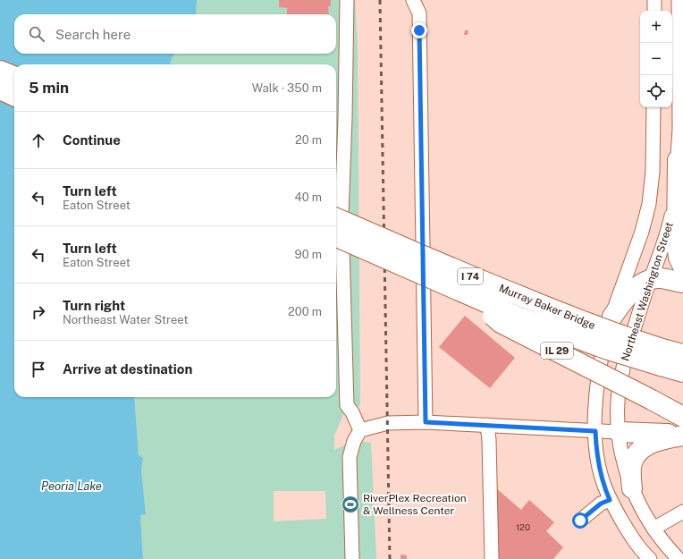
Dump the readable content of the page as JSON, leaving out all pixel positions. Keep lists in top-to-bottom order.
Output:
{
  "streets": {
    "highway": ["I 74", "Murray Baker Bridge", "IL 29"],
    "street": ["Northeast Washington Street"]
  },
  "crossings": [
    ["I 74", "Murray Baker Bridge"],
    ["Murray Baker Bridge", "IL 29"]
  ],
  "water": ["Peoria Lake"],
  "places": {
    "sports": ["RiverPlex Recreation & Wellness Center"]
  },
  "house_numbers": ["120"],
  "page": {
    "map_buttons": ["+", "−"],
    "search": "Search here",
    "heading": ["5 min", "Walk · 350 m"],
    "list": [
      ["Continue", "20 m"],
      ["Turn left", "Eaton Street", "40 m"],
      ["Turn left", "Eaton Street", "90 m"],
      ["Turn right", "Northeast Water Street", "200 m"],
      "Arrive at destination"
    ]
  }
}
